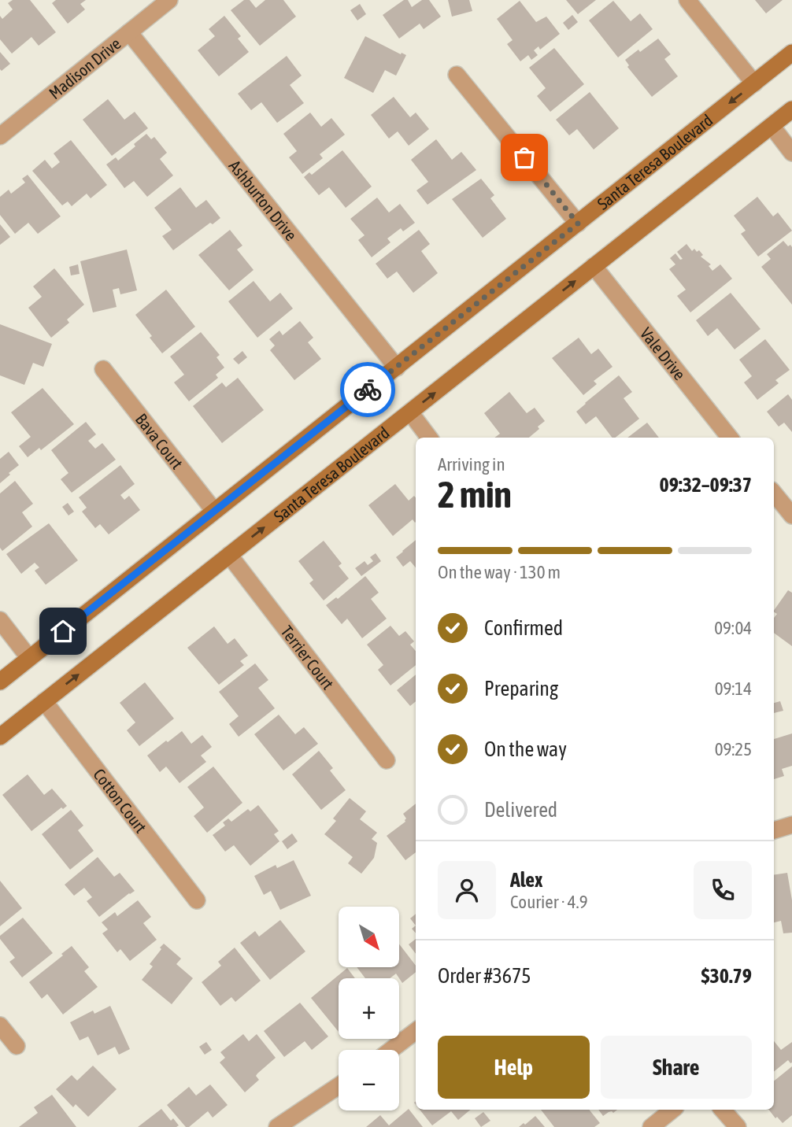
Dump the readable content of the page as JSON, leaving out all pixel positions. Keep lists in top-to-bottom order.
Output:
{
  "streets": {
    "main road": ["Santa Teresa Boulevard"],
    "street": [
      "Madison Drive",
      "Ashburton Drive",
      "Vale Drive",
      "Bava Court",
      "Terrier Court",
      "Cotton Court"
    ]
  },
  "crossings": [
    ["Madison Drive", "Ashburton Drive"],
    ["Santa Teresa Boulevard", "Ashburton Drive"],
    ["Santa Teresa Boulevard", "Vale Drive"],
    ["Santa Teresa Boulevard", "Bava Court"],
    ["Santa Teresa Boulevard", "Terrier Court"],
    ["Santa Teresa Boulevard", "Cotton Court"]
  ],
  "north": "bottom right",
  "page": {
    "heading": ["2 min", "Arriving in", "09:32–09:37"],
    "panel": [
      "Alex",
      "Courier · 4.9",
      "Order #3675",
      "$30.79"
    ],
    "bar": "On the way · 130 m",
    "list": [
      ["Confirmed", "09:04"],
      ["Preparing", "09:14"],
      ["On the way", "09:25"],
      "Delivered"
    ],
    "map_buttons": ["+", "−"],
    "buttons": ["Help", "Share"]
  }
}
